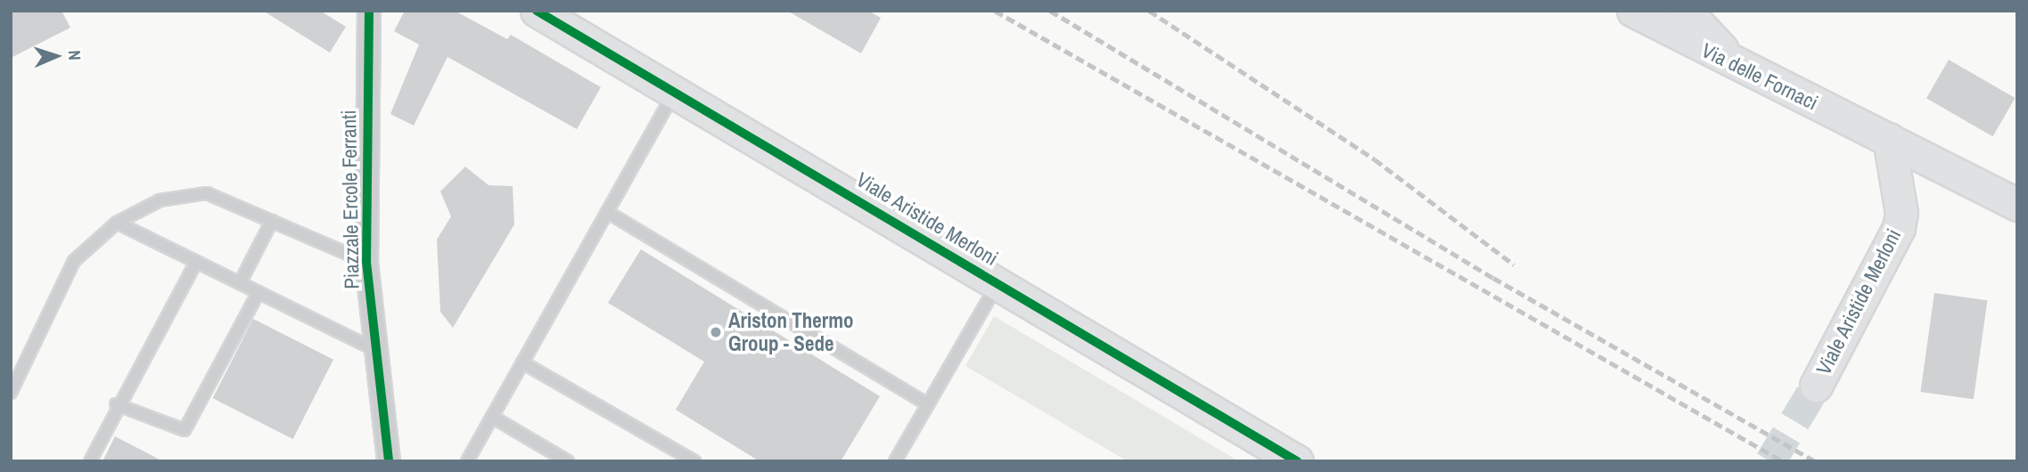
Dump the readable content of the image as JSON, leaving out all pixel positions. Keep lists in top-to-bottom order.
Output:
{
  "streets": {
    "street": ["Via delle Fornaci", "Piazzale Ercole Ferranti", "Viale Aristide Merloni"]
  },
  "crossings": [
    ["Via delle Fornaci", "Viale Aristide Merloni"]
  ],
  "places": ["Ariston Thermo Group - Sede"],
  "north": "right"
}
